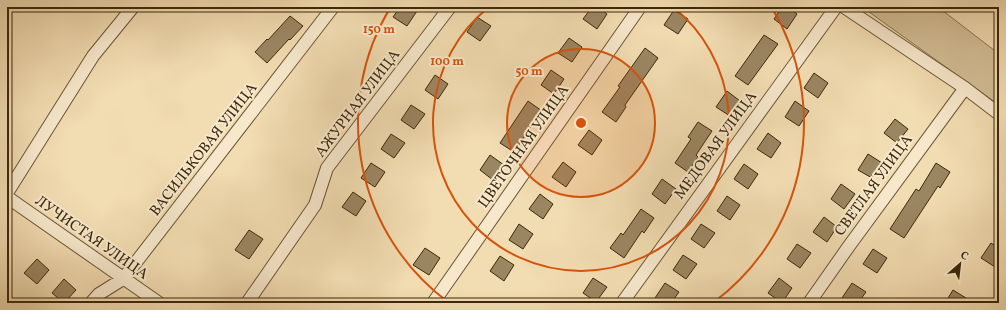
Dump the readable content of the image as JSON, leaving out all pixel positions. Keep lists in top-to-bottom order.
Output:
{
  "streets": {
    "street": [
      "АЖУРНАЯ УЛИЦА",
      "МЕДОВАЯ УЛИЦА",
      "ЦВЕТОЧНАЯ УЛИЦА",
      "ВАСИЛЬКОВАЯ УЛИЦА",
      "СВЕТЛАЯ УЛИЦА",
      "ЛУЧИСТАЯ УЛИЦА"
    ]
  },
  "crossings": [
    ["ВАСИЛЬКОВАЯ УЛИЦА", "ЛУЧИСТАЯ УЛИЦА"]
  ],
  "north": "top right",
  "rings": ["150 m", "100 m", "50 m"]
}
